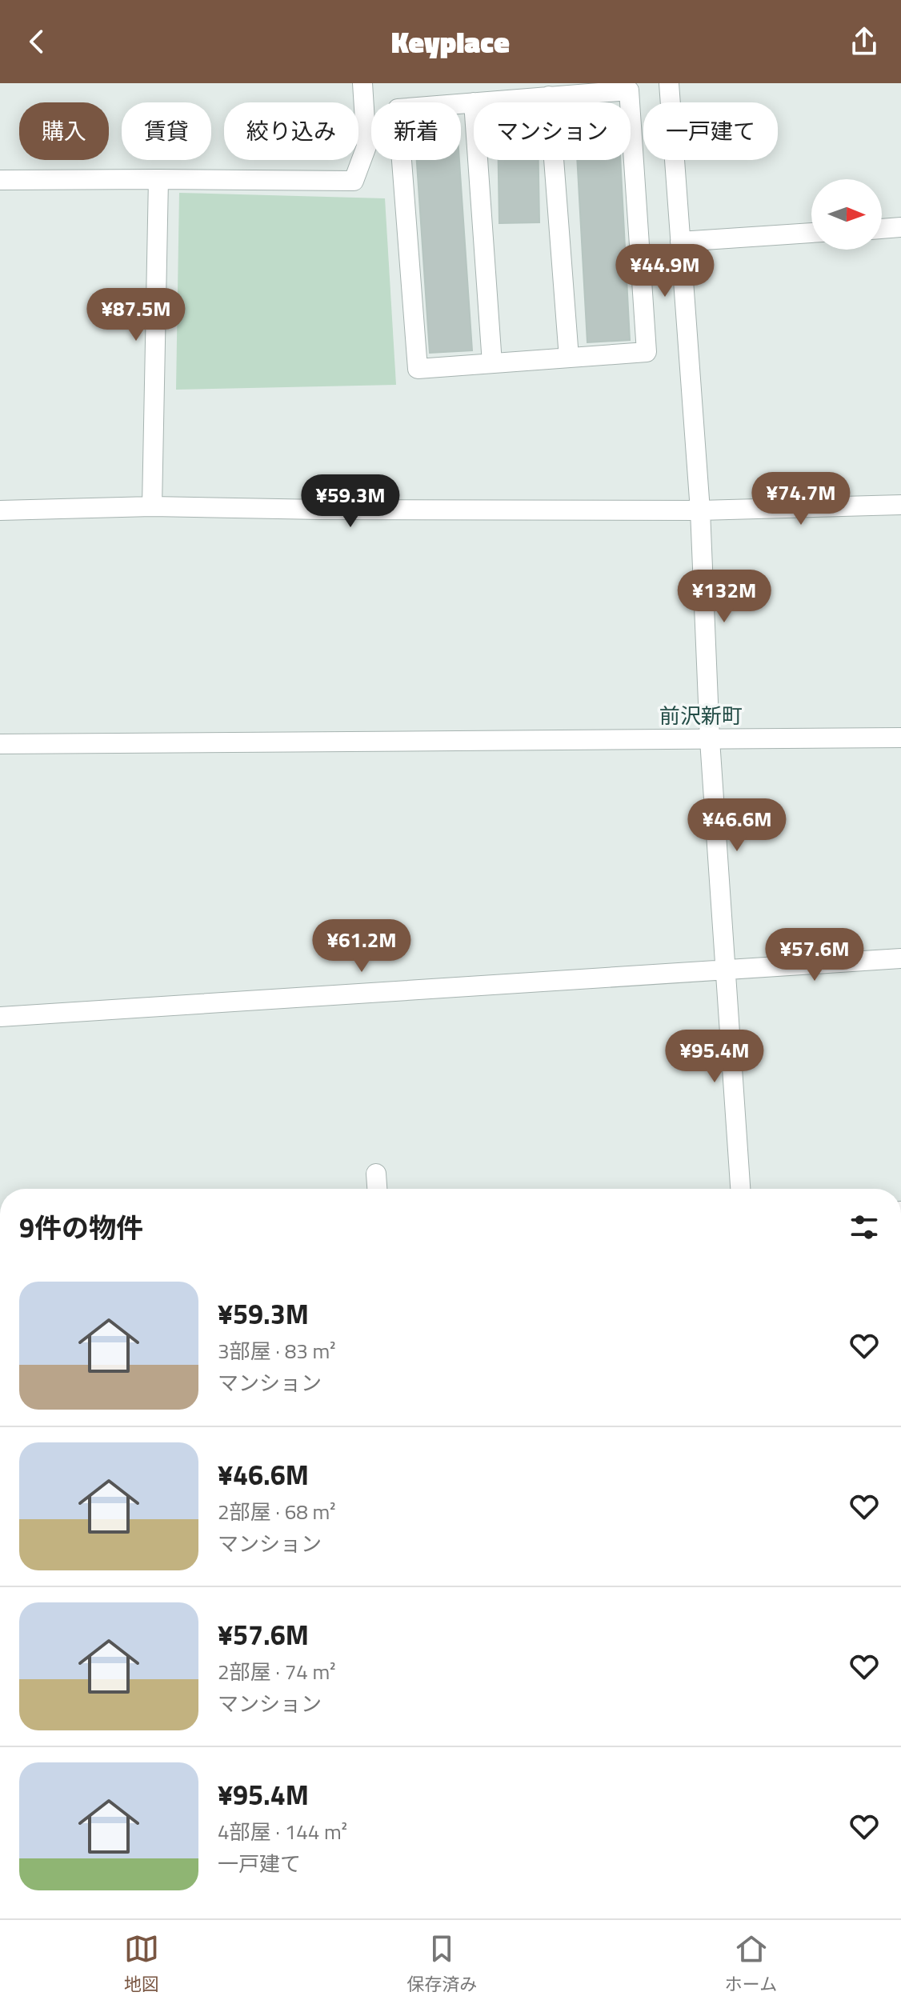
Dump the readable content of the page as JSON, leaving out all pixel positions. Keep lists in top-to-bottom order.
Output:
{
  "districts": ["前沢新町"],
  "north": "right",
  "page": {
    "header": "Keyplace",
    "chip": [
      "購入",
      "賃貸",
      "絞り込み",
      "新着",
      "マンション",
      "一戸建て"
    ],
    "price": [
      "¥44.9M",
      "¥87.5M",
      "¥74.7M",
      "¥59.3M",
      "¥132M",
      "¥46.6M",
      "¥61.2M",
      "¥57.6M",
      "¥95.4M"
    ],
    "heading": "9件の物件",
    "list": [
      {
        "name": "¥59.3M",
        "note": "3部屋 · 83 m² · マンション"
      },
      {
        "name": "¥46.6M",
        "note": "2部屋 · 68 m² · マンション"
      },
      {
        "name": "¥57.6M",
        "note": "2部屋 · 74 m² · マンション"
      },
      {
        "name": "¥95.4M",
        "note": "4部屋 · 144 m² · 一戸建て"
      }
    ],
    "tabs": ["地図", "保存済み", "ホーム"]
  }
}
